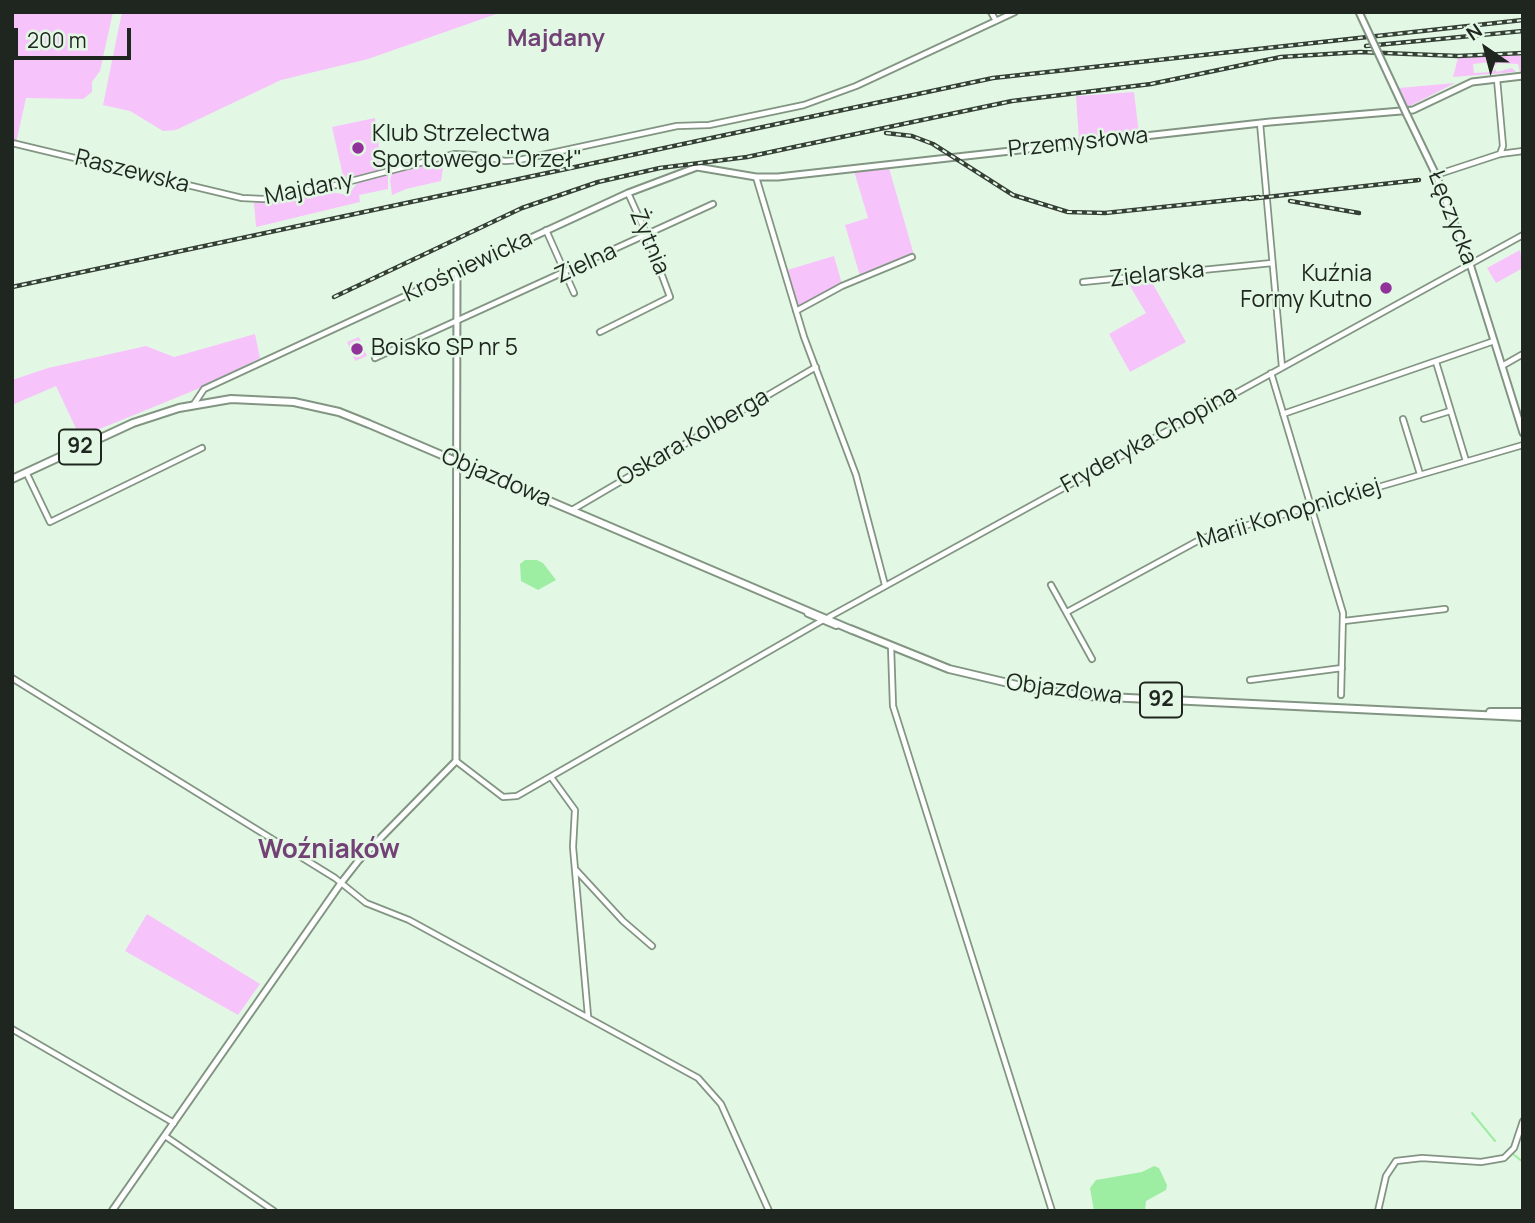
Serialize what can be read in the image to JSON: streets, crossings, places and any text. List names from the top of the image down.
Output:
{
  "streets": {
    "main road": ["92", "Objazdowa"],
    "street": [
      "Przemysłowa",
      "Raszewska",
      "Majdany",
      "Łęczycka",
      "Żytnia",
      "Zielna",
      "Krośniewicka",
      "Zielarska",
      "Oskara Kolberga",
      "Fryderyka Chopina",
      "Marii Konopnickiej"
    ]
  },
  "crossings": [
    ["Przemysłowa", "Krośniewicka"],
    ["Raszewska", "Majdany"],
    ["Łęczycka", "Fryderyka Chopina"],
    ["Żytnia", "Zielna"],
    ["Żytnia", "Krośniewicka"],
    ["Krośniewicka", "92"],
    ["Krośniewicka", "Objazdowa"],
    ["Oskara Kolberga", "Objazdowa"],
    ["Fryderyka Chopina", "Objazdowa"],
    ["92", "Objazdowa"]
  ],
  "districts": ["Majdany", "Woźniaków"],
  "places": ["Klub Strzelectwa Sportowego \"Orzeł\"", "Kuźnia Formy Kutno", "Boisko SP nr 5"],
  "scale_bar": "200 m",
  "north": "top left"
}
